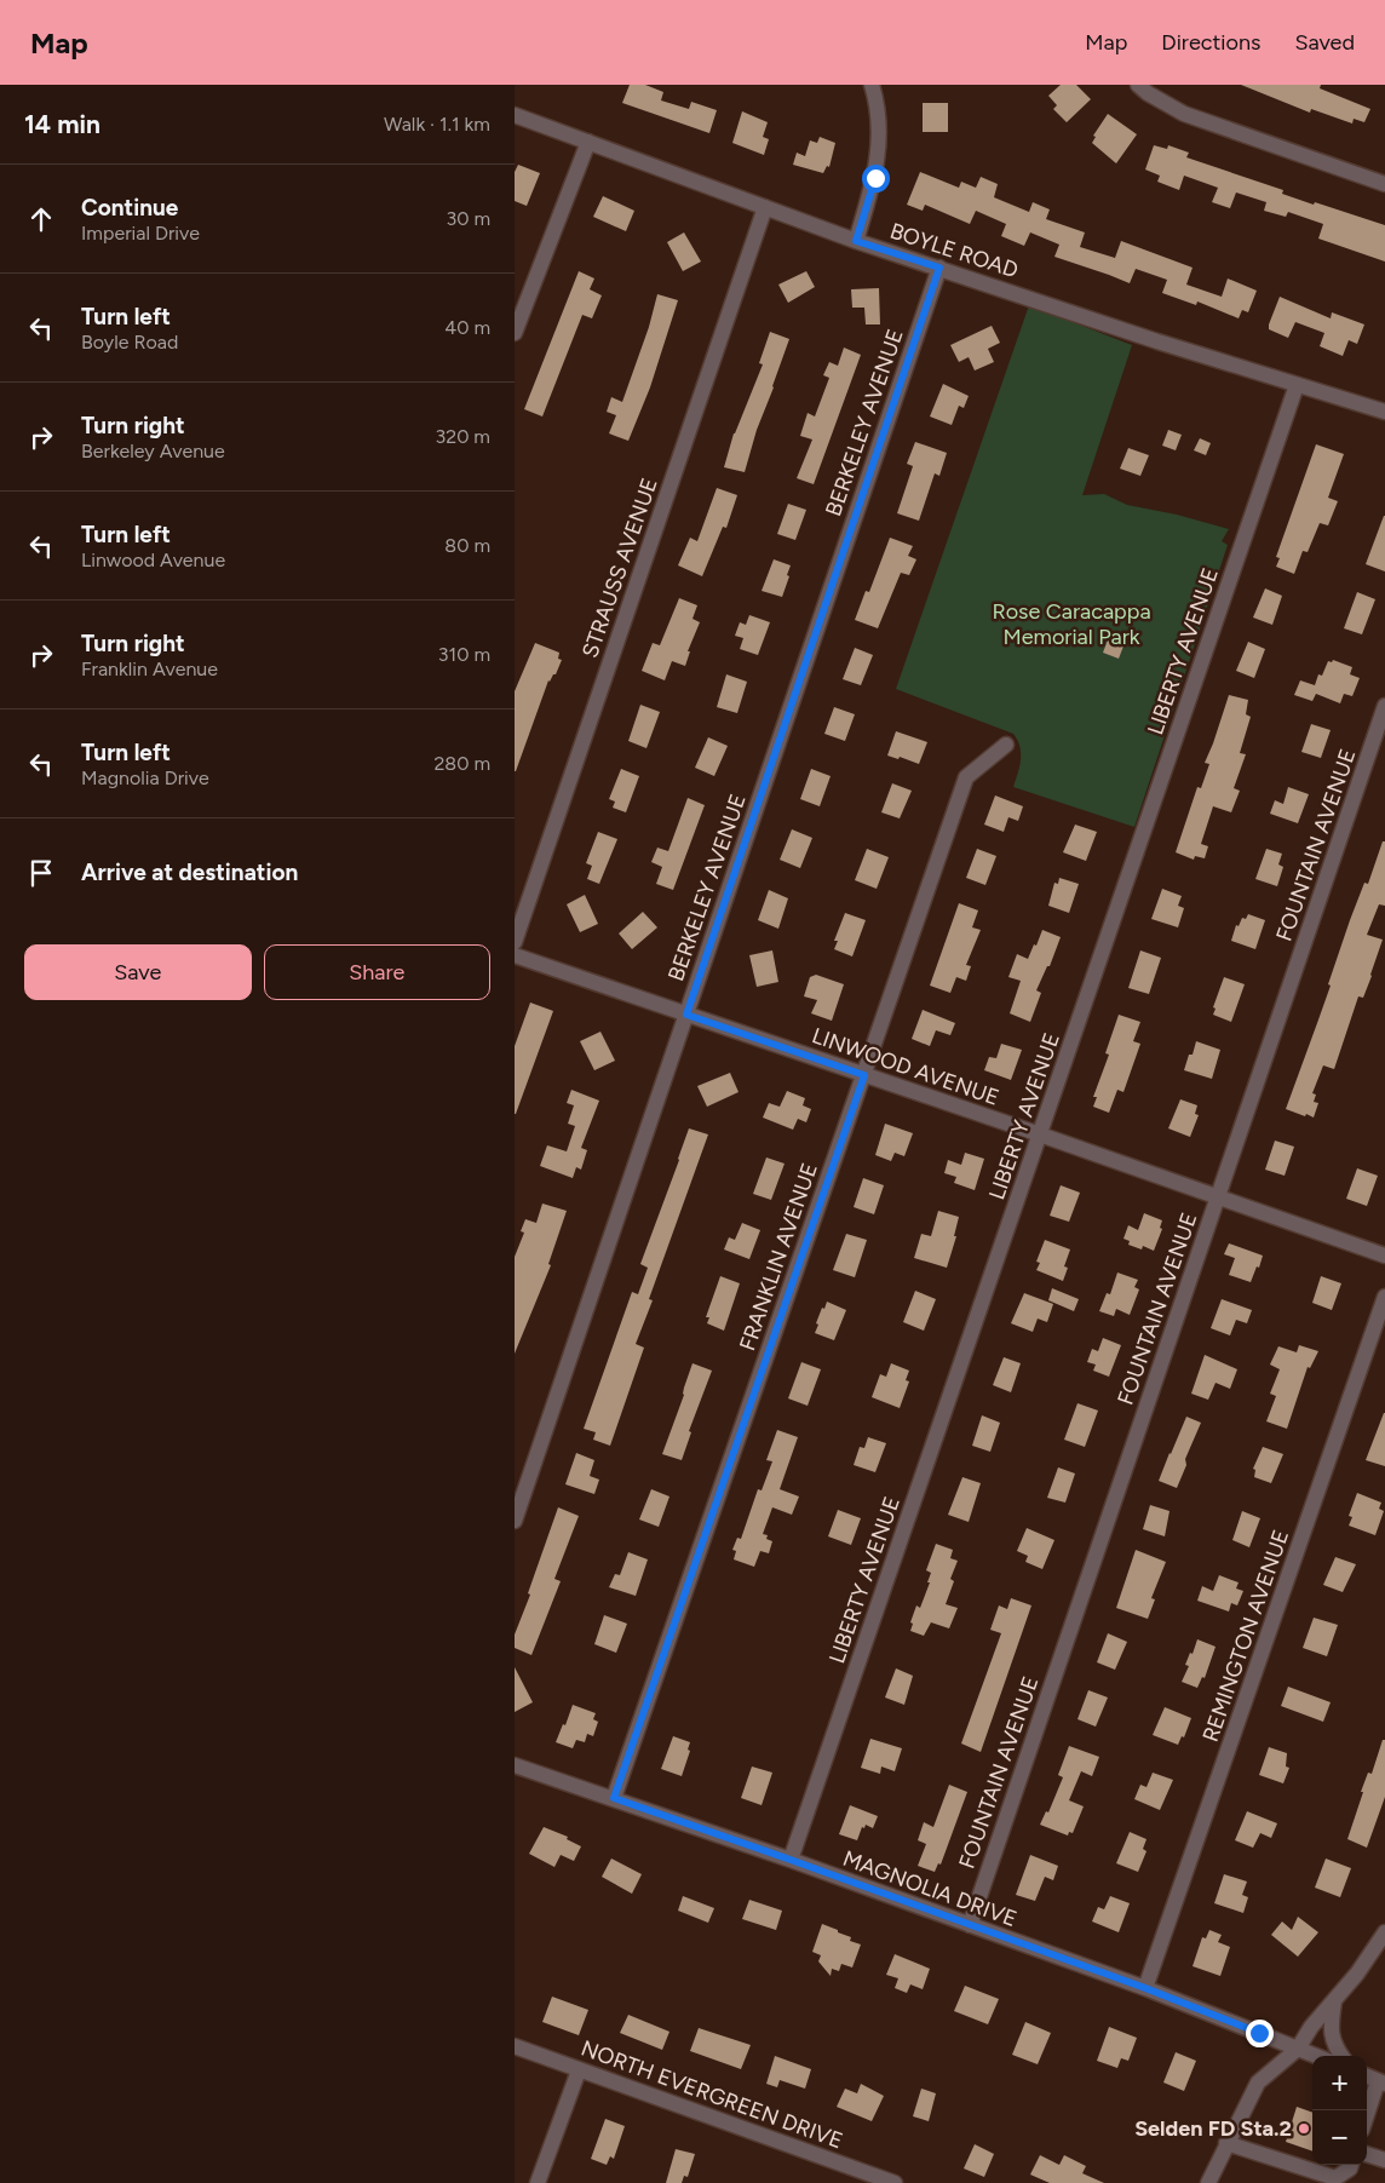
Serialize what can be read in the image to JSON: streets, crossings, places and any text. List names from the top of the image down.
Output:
{
  "streets": {
    "street": [
      "BOYLE ROAD",
      "BERKELEY AVENUE",
      "STRAUSS AVENUE",
      "LIBERTY AVENUE",
      "FOUNTAIN AVENUE",
      "LINWOOD AVENUE",
      "FRANKLIN AVENUE",
      "REMINGTON AVENUE",
      "MAGNOLIA DRIVE",
      "NORTH EVERGREEN DRIVE"
    ]
  },
  "crossings": [
    ["BOYLE ROAD", "BERKELEY AVENUE"],
    ["BOYLE ROAD", "STRAUSS AVENUE"],
    ["BOYLE ROAD", "LIBERTY AVENUE"],
    ["BERKELEY AVENUE", "LINWOOD AVENUE"],
    ["LIBERTY AVENUE", "LINWOOD AVENUE"],
    ["LIBERTY AVENUE", "MAGNOLIA DRIVE"],
    ["FOUNTAIN AVENUE", "LINWOOD AVENUE"],
    ["FOUNTAIN AVENUE", "MAGNOLIA DRIVE"],
    ["LINWOOD AVENUE", "FRANKLIN AVENUE"],
    ["FRANKLIN AVENUE", "MAGNOLIA DRIVE"],
    ["REMINGTON AVENUE", "MAGNOLIA DRIVE"]
  ],
  "parks": ["Rose Caracappa Memorial Park"],
  "places": ["Selden FD Sta.2"],
  "page": {
    "header": "Map",
    "nav": ["Map", "Directions", "Saved"],
    "heading": ["14 min", "Walk · 1.1 km"],
    "list": [
      ["Continue", "Imperial Drive", "30 m"],
      ["Turn left", "Boyle Road", "40 m"],
      ["Turn right", "Berkeley Avenue", "320 m"],
      ["Turn left", "Linwood Avenue", "80 m"],
      ["Turn right", "Franklin Avenue", "310 m"],
      ["Turn left", "Magnolia Drive", "280 m"],
      "Arrive at destination"
    ],
    "buttons": ["Save", "Share"],
    "map_buttons": ["+", "−"]
  }
}
